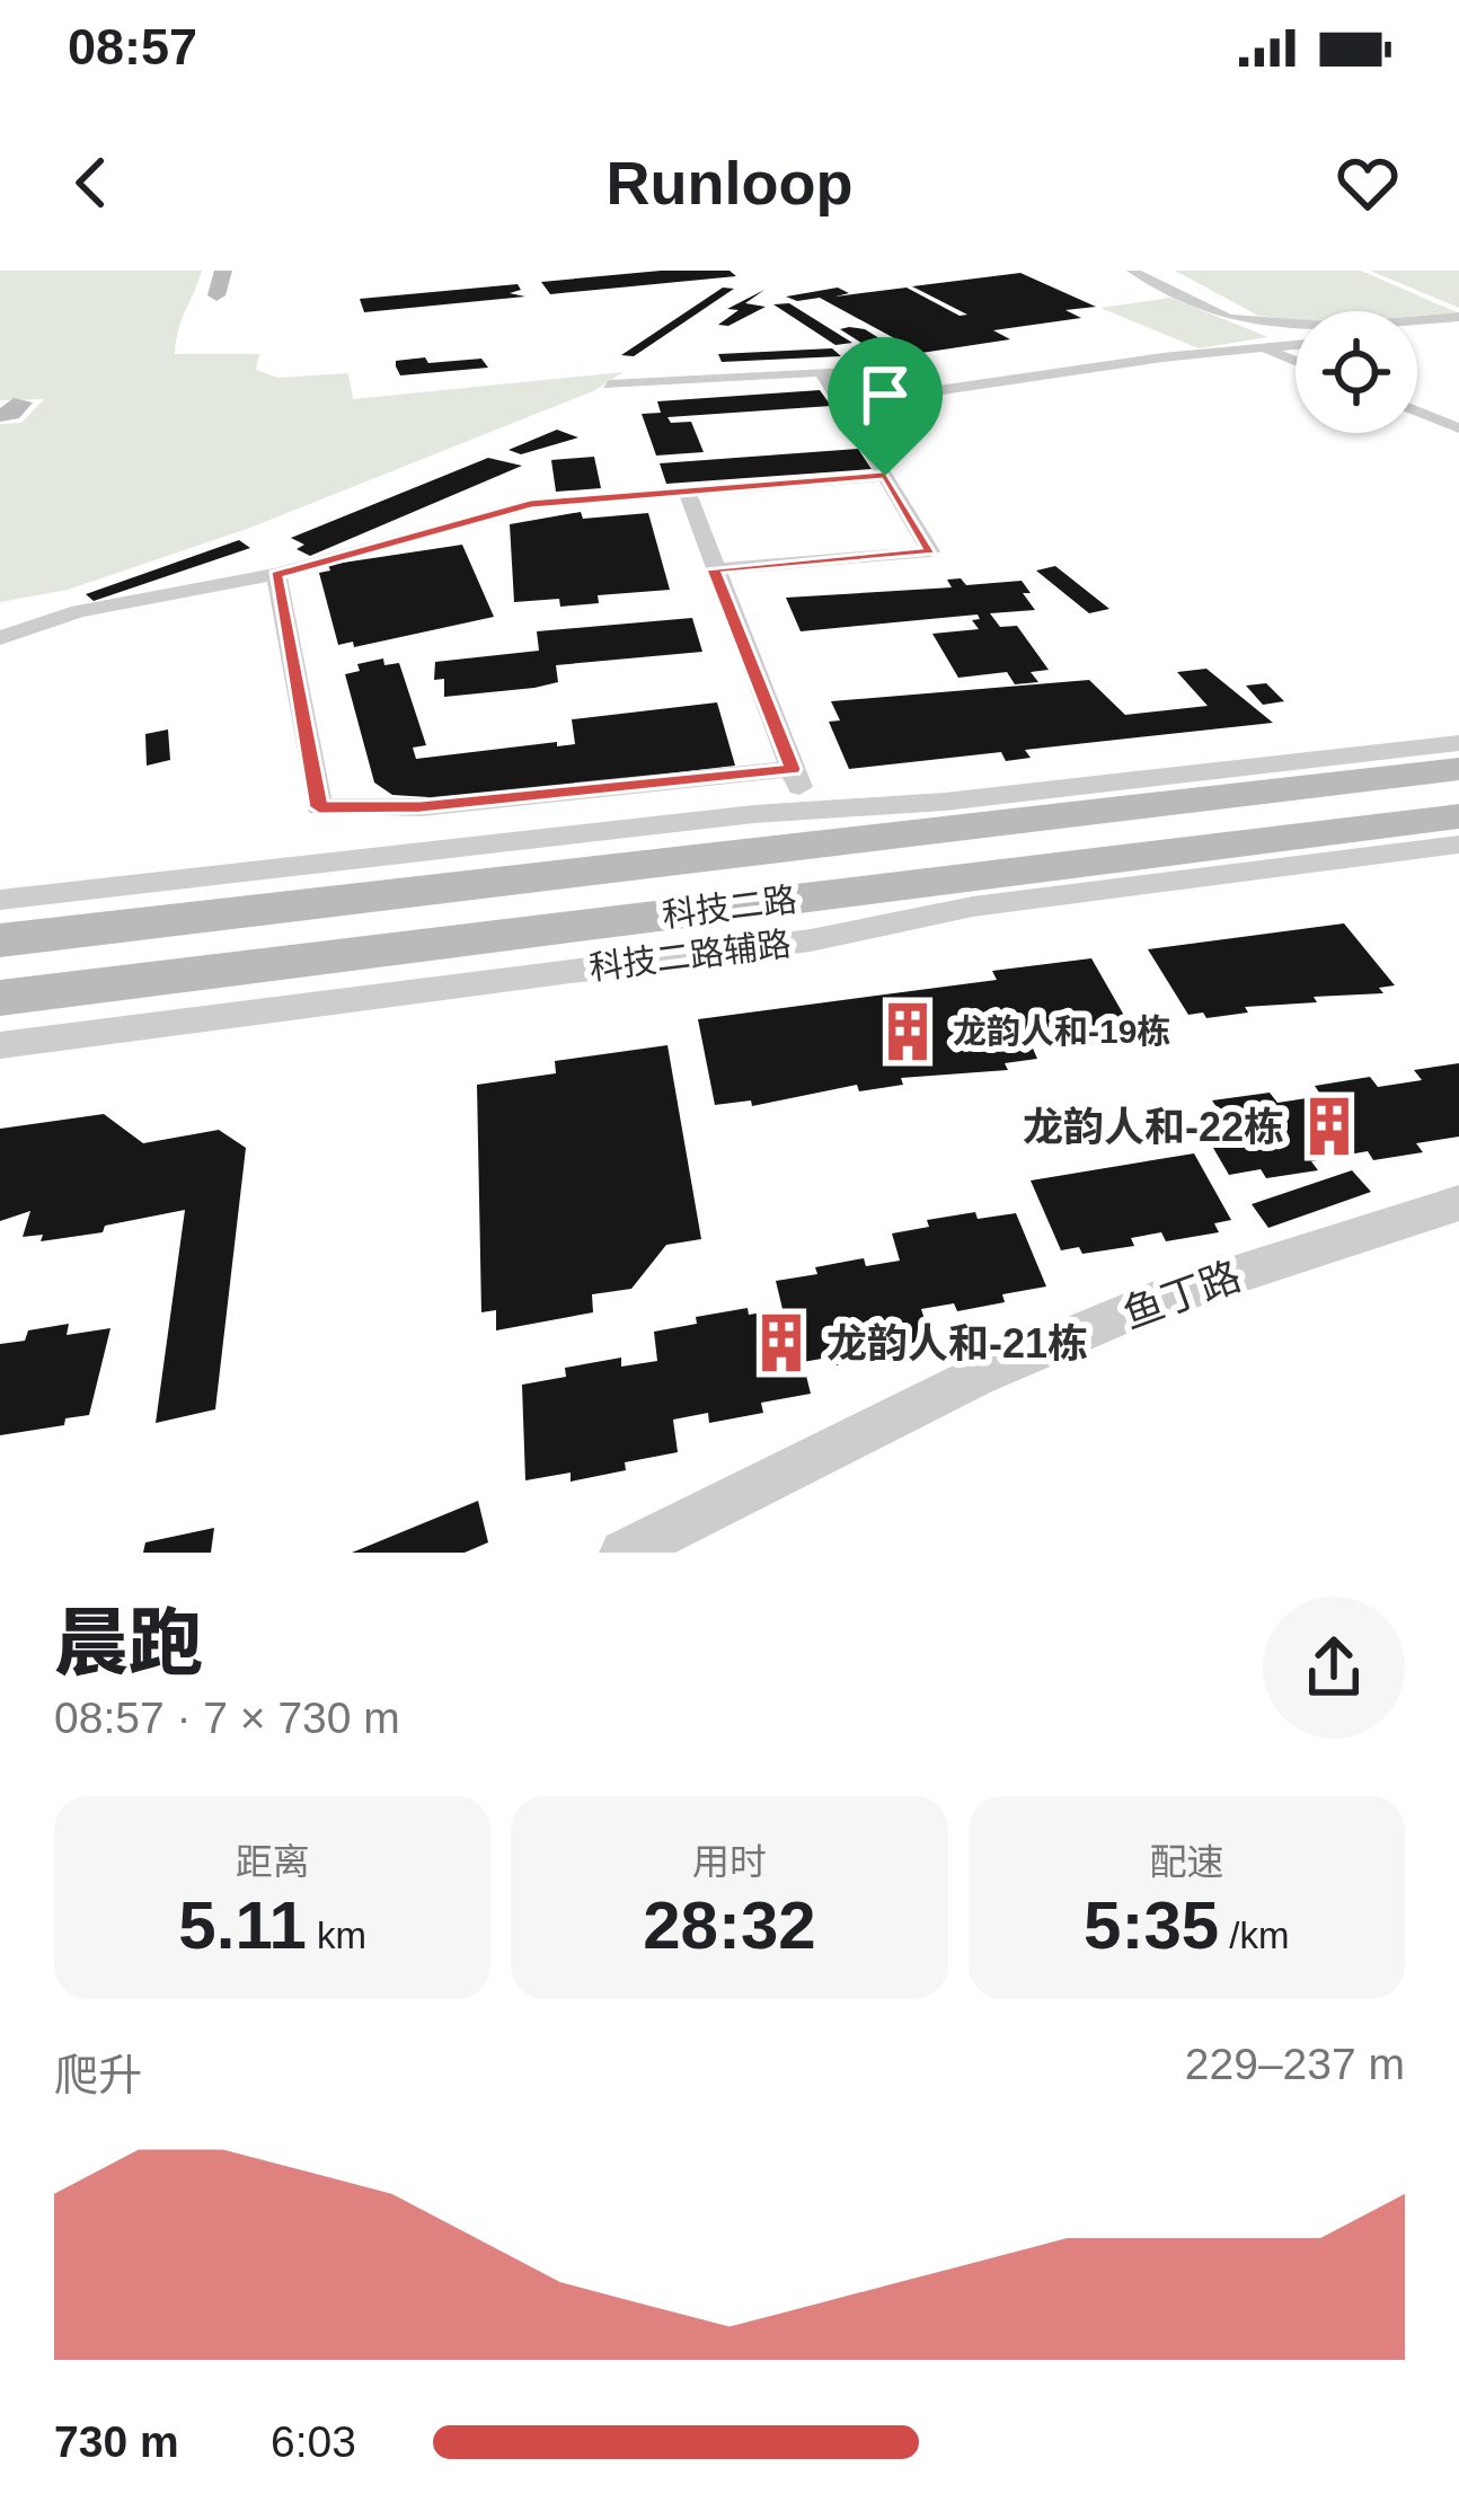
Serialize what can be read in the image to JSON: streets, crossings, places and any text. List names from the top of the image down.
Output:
{
  "streets": {
    "main road": ["科技二路"],
    "street": ["科技二路辅路", "鱼丁路"]
  },
  "places": {
    "building": ["龙韵人和-19栋", "龙韵人和-22栋", "龙韵人和-21栋"]
  },
  "page": {
    "status": "08:57",
    "header": "Runloop",
    "heading": ["晨跑", "08:57 · 7 × 730 m"],
    "stats": [
      ["距离", "5.11 km"],
      ["用时", "28:32"],
      ["配速", "5:35 /km"]
    ],
    "chart": ["爬升", "229–237 m"],
    "list": [
      {
        "name": "730 m",
        "note": "6:03"
      }
    ]
  }
}
